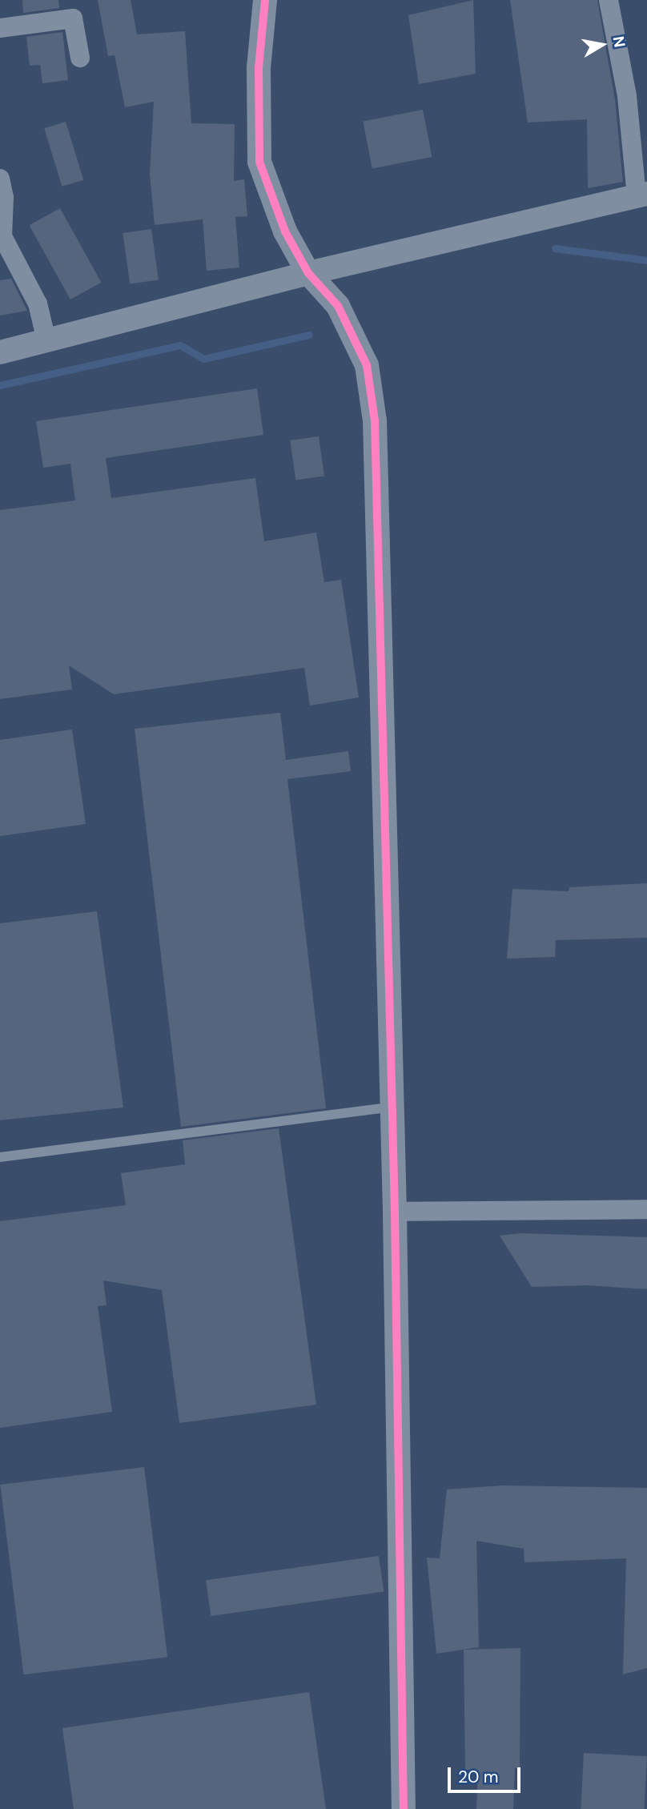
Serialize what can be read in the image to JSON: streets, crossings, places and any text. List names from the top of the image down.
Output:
{
  "scale_bar": "20 m",
  "north": "right"
}
